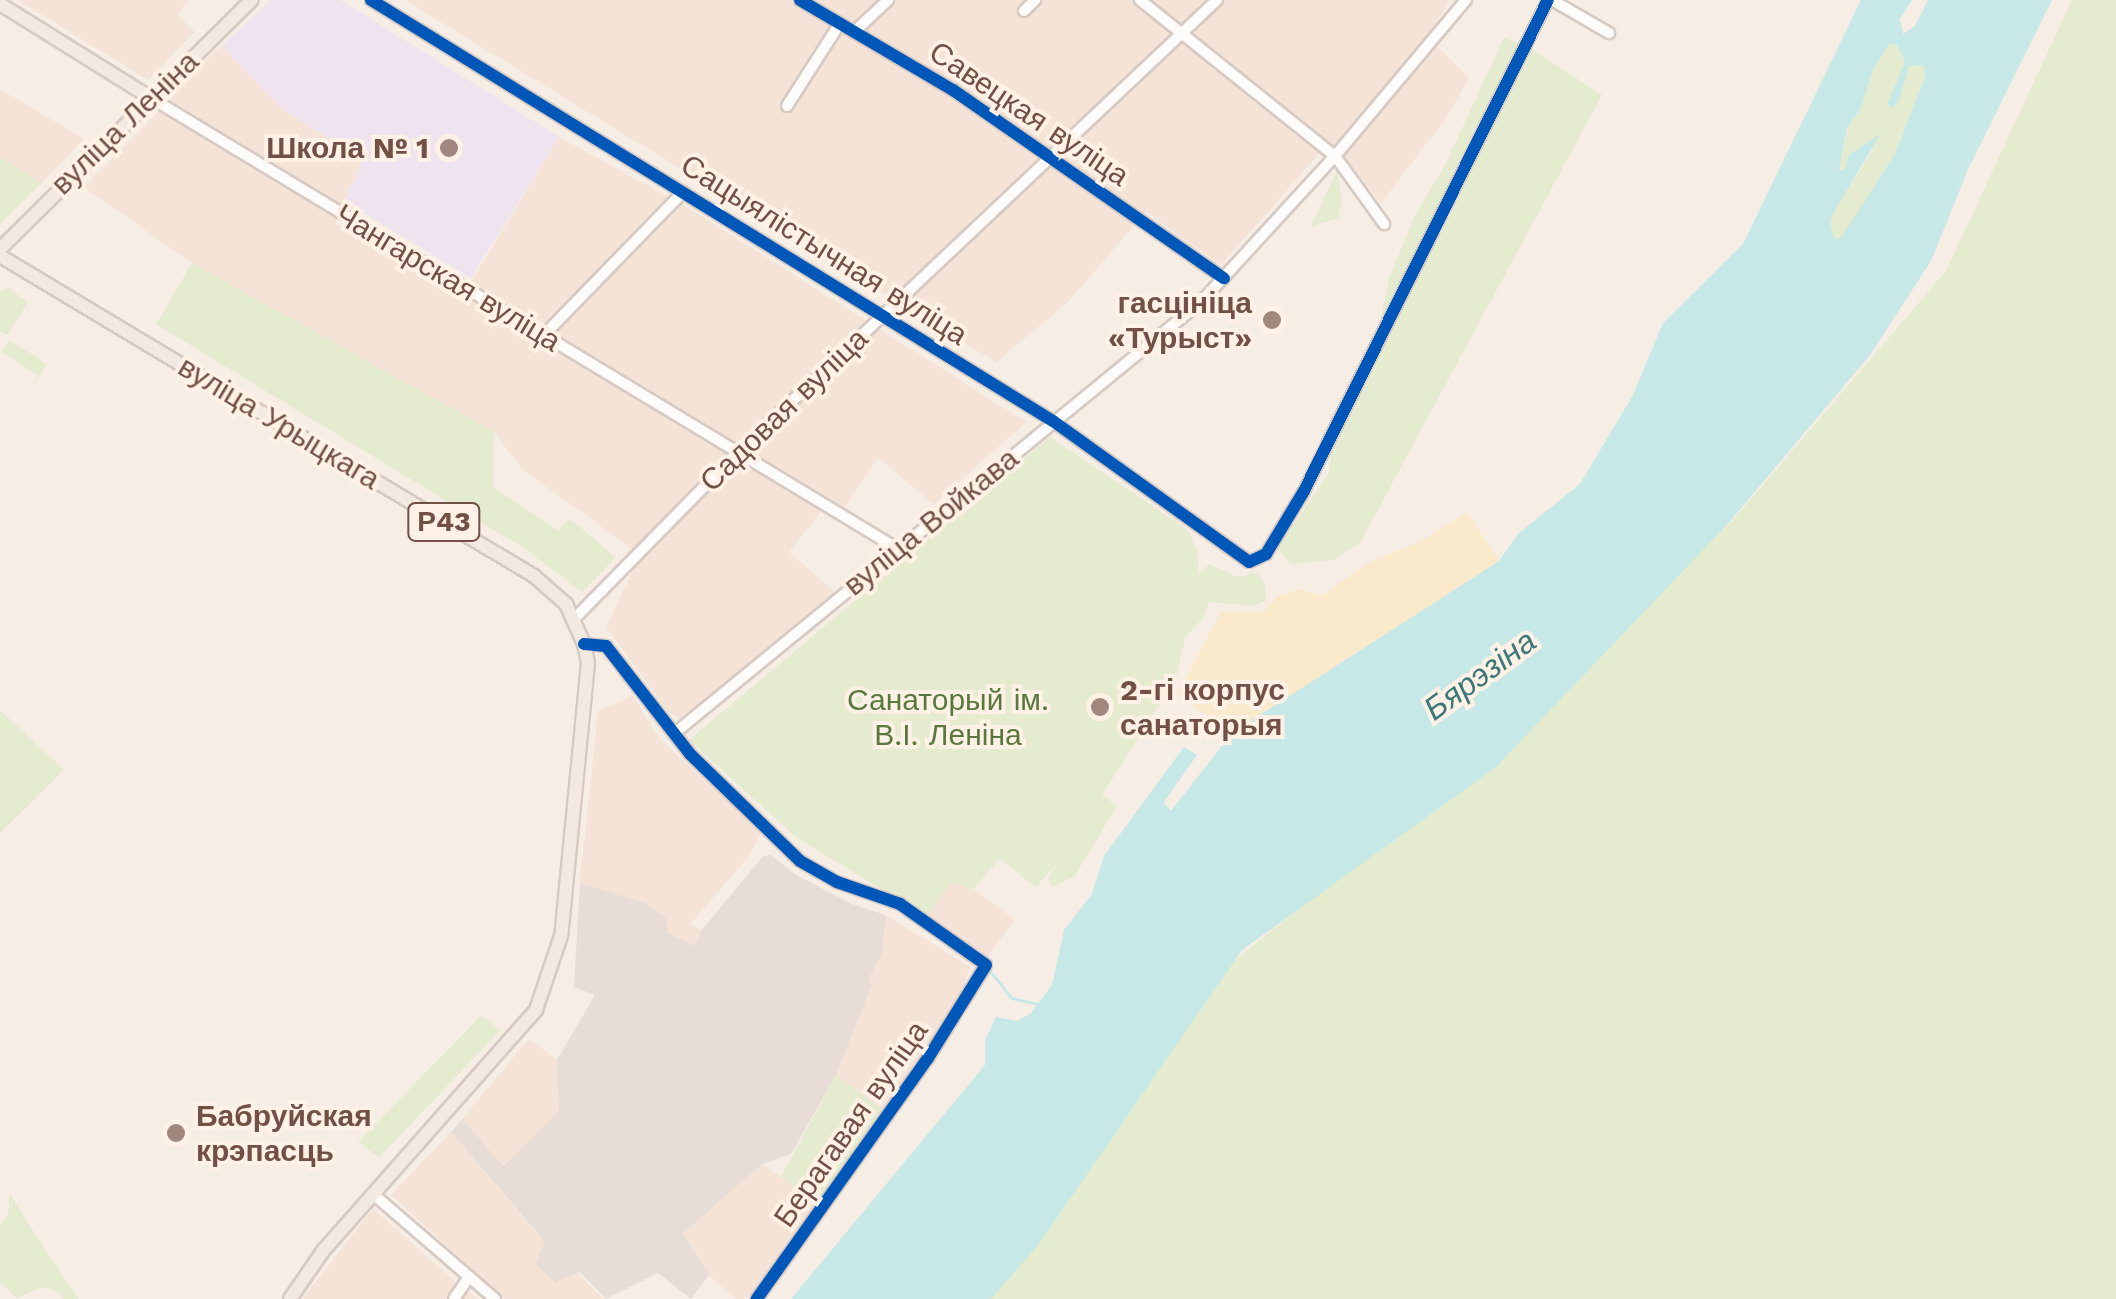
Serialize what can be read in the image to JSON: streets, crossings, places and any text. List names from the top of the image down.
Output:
{
  "streets": {
    "main road": [
      "вуліца Леніна",
      "Чангарская вуліца",
      "вуліца Урыцкага",
      "Р43"
    ],
    "street": [
      "Савецкая вуліца",
      "Сацыялістычная вуліца",
      "Садовая вуліца",
      "вуліца Войкава",
      "Берагавая вуліца"
    ]
  },
  "crossings": [
    ["Савецкая вуліца", "Садовая вуліца"],
    ["Савецкая вуліца", "вуліца Войкава"],
    ["вуліца Леніна", "Чангарская вуліца"],
    ["вуліца Леніна", "вуліца Урыцкага"],
    ["Сацыялістычная вуліца", "Садовая вуліца"],
    ["Сацыялістычная вуліца", "вуліца Войкава"],
    ["Чангарская вуліца", "Садовая вуліца"],
    ["Чангарская вуліца", "вуліца Войкава"],
    ["Садовая вуліца", "вуліца Урыцкага"],
    ["вуліца Урыцкага", "Р43"],
    ["вуліца Войкава", "Берагавая вуліца"]
  ],
  "water": ["Бярэзіна"],
  "parks": ["Санаторый ім. В.І. Леніна"],
  "places": [
    "Школа № 1",
    "гасцініца «Турыст»",
    "2-гі корпус санаторыя",
    "Бабруйская крэпасць"
  ]
}
